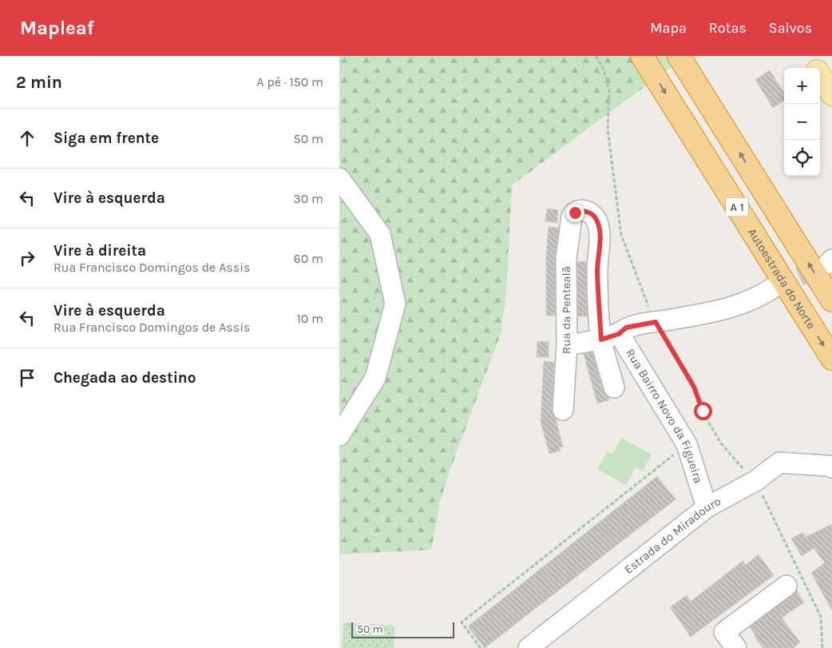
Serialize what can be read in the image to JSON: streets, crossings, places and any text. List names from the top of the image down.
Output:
{
  "streets": {
    "highway": ["A 1", "Autoestrada do Norte"],
    "street": ["Rua da Pentealã", "Rua Bairro Novo da Figueira", "Estrada do Miradouro"]
  },
  "crossings": [
    ["Rua da Pentealã", "Rua Bairro Novo da Figueira"],
    ["Rua Bairro Novo da Figueira", "Estrada do Miradouro"]
  ],
  "scale_bar": "50 m",
  "page": {
    "header": "Mapleaf",
    "nav": ["Mapa", "Rotas", "Salvos"],
    "heading": ["2 min", "A pé · 150 m"],
    "map_buttons": ["+", "−"],
    "list": [
      ["Siga em frente", "50 m"],
      ["Vire à esquerda", "30 m"],
      ["Vire à direita", "Rua Francisco Domingos de Assis", "60 m"],
      ["Vire à esquerda", "Rua Francisco Domingos de Assis", "10 m"],
      "Chegada ao destino"
    ],
    "scale": "50 m"
  }
}
